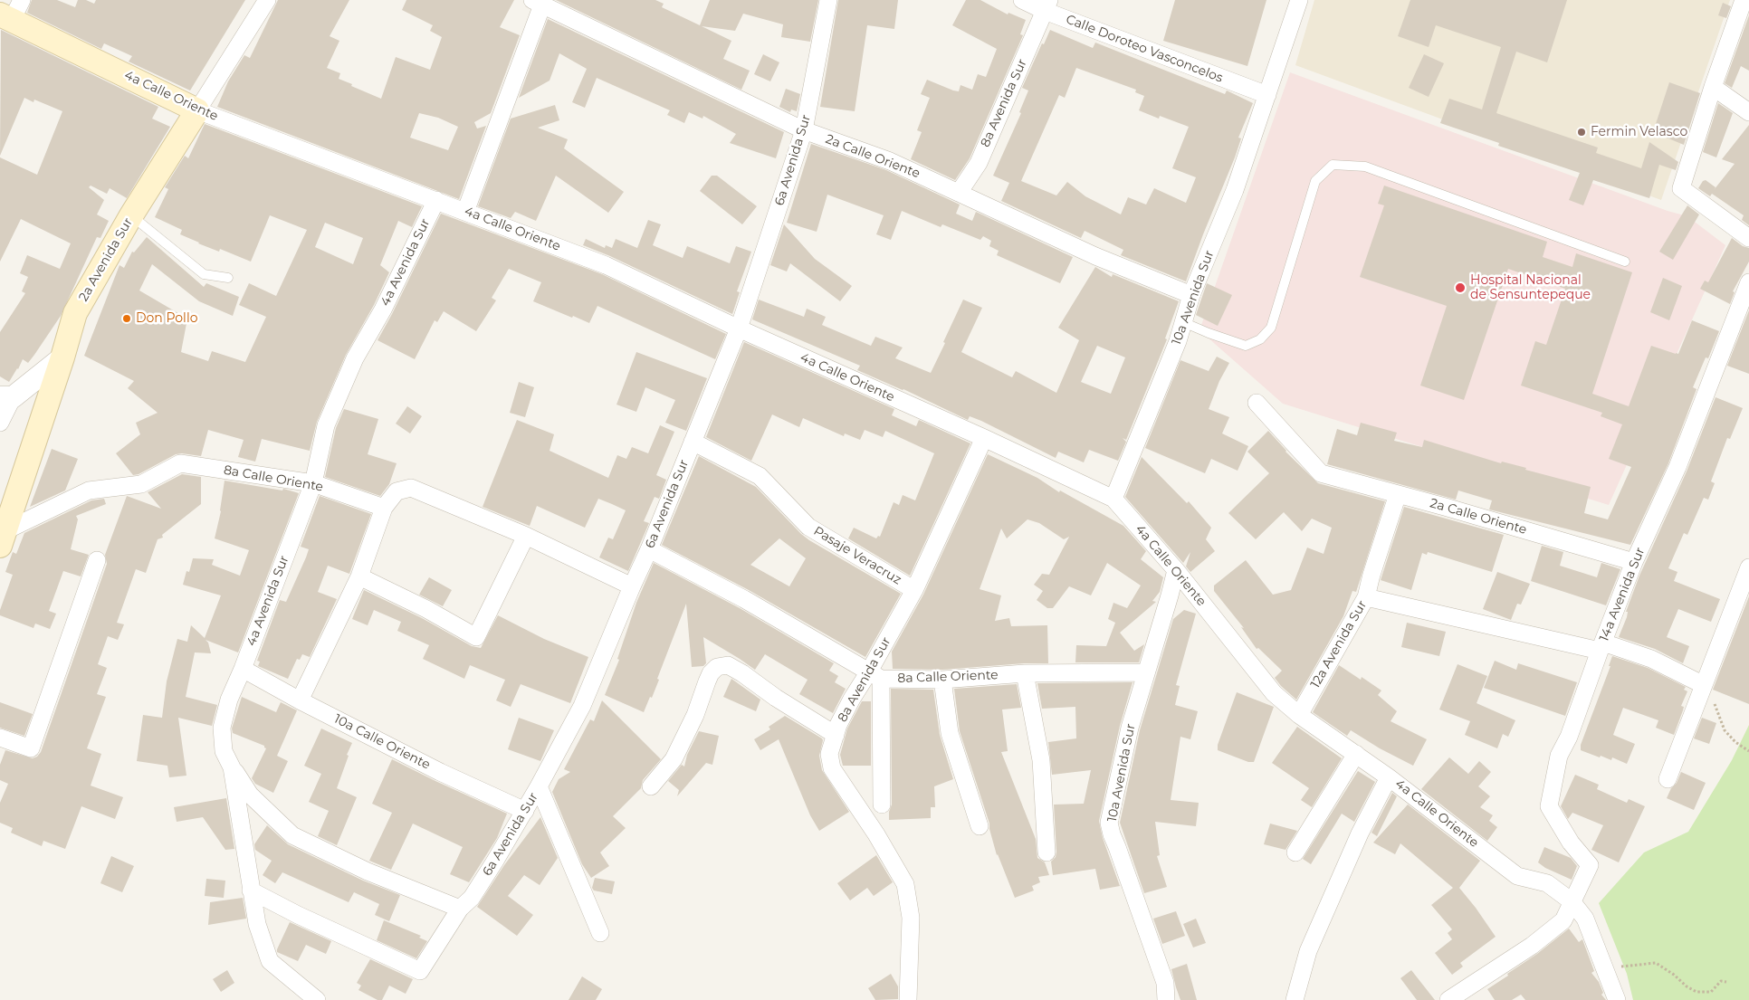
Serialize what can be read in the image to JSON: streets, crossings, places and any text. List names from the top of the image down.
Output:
{
  "streets": {
    "main road": ["4a Calle Oriente", "2a Avenida Sur"],
    "street": [
      "Calle Doroteo Vasconcelos",
      "8a Avenida Sur",
      "2a Calle Oriente",
      "6a Avenida Sur",
      "4a Avenida Sur",
      "10a Avenida Sur",
      "8a Calle Oriente",
      "Pasaje Veracruz",
      "14a Avenida Sur",
      "12a Avenida Sur",
      "10a Calle Oriente"
    ]
  },
  "crossings": [
    ["Calle Doroteo Vasconcelos", "8a Avenida Sur"],
    ["Calle Doroteo Vasconcelos", "10a Avenida Sur"],
    ["4a Calle Oriente", "8a Avenida Sur"],
    ["4a Calle Oriente", "6a Avenida Sur"],
    ["4a Calle Oriente", "2a Avenida Sur"],
    ["4a Calle Oriente", "4a Avenida Sur"],
    ["4a Calle Oriente", "10a Avenida Sur"],
    ["4a Calle Oriente", "14a Avenida Sur"],
    ["4a Calle Oriente", "12a Avenida Sur"],
    ["8a Avenida Sur", "2a Calle Oriente"],
    ["8a Avenida Sur", "8a Calle Oriente"],
    ["8a Avenida Sur", "Pasaje Veracruz"],
    ["2a Calle Oriente", "6a Avenida Sur"],
    ["2a Calle Oriente", "10a Avenida Sur"],
    ["2a Calle Oriente", "14a Avenida Sur"],
    ["2a Calle Oriente", "12a Avenida Sur"],
    ["6a Avenida Sur", "4a Avenida Sur"],
    ["6a Avenida Sur", "8a Calle Oriente"],
    ["6a Avenida Sur", "Pasaje Veracruz"],
    ["6a Avenida Sur", "10a Calle Oriente"],
    ["2a Avenida Sur", "8a Calle Oriente"],
    ["4a Avenida Sur", "8a Calle Oriente"],
    ["4a Avenida Sur", "10a Calle Oriente"],
    ["10a Avenida Sur", "8a Calle Oriente"]
  ],
  "places": ["Fermin Velasco", "Hospital Nacional de Sensuntepeque", "Don Pollo"]
}
